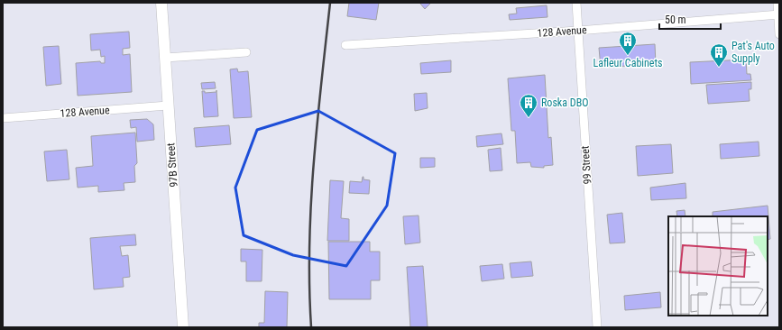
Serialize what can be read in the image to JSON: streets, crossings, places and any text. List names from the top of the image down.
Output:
{
  "streets": {
    "street": ["128 Avenue", "97B Street", "99 Street"]
  },
  "crossings": [
    ["128 Avenue", "97B Street"],
    ["128 Avenue", "99 Street"]
  ],
  "places": {
    "building": ["Lafleur Cabinets", "Pat's Auto Supply", "Roska DBO"]
  },
  "scale_bar": "50 m"
}
